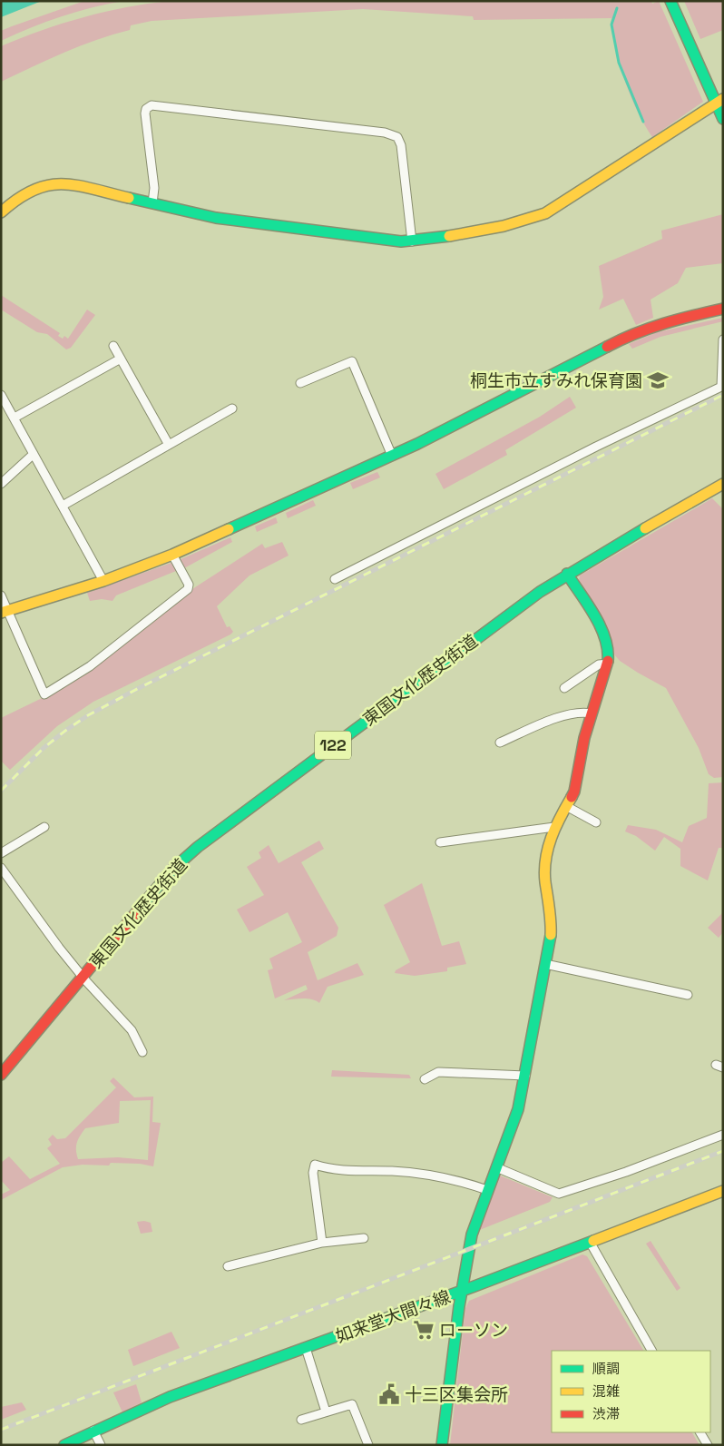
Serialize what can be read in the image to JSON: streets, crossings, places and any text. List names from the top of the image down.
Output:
{
  "streets": {
    "main road": ["東国文化歴史街道", "122", "如来堂大間々線"]
  },
  "places": {
    "school or university": ["桐生市立すみれ保育園"],
    "supermarket": ["ローソン"],
    "public building": ["十三区集会所"]
  },
  "legend": ["順調", "混雑", "渋滞"]
}
